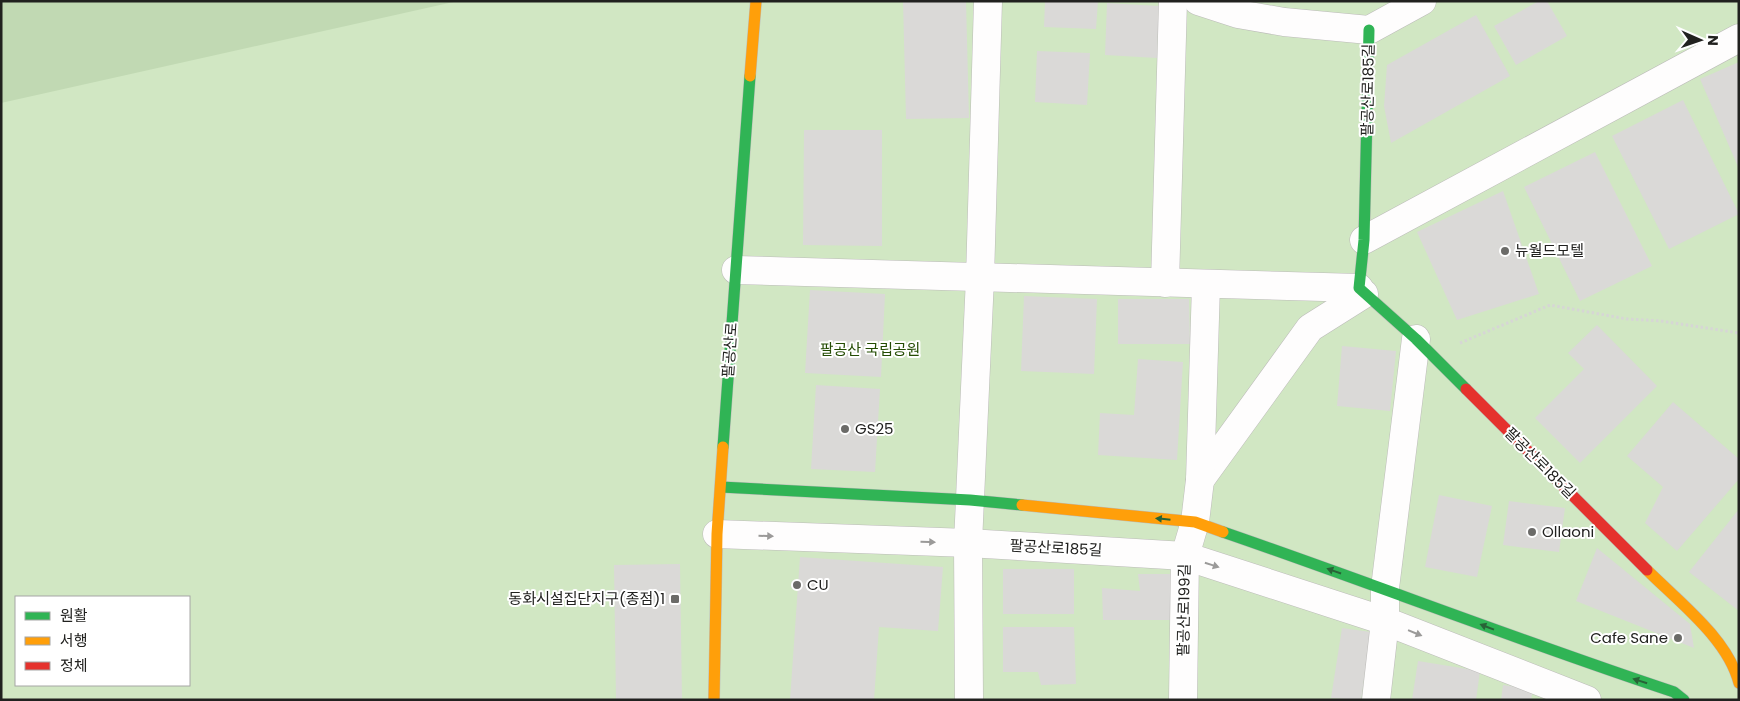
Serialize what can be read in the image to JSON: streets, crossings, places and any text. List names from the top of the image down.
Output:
{
  "streets": {
    "street": ["팔공산로185길", "팔공산로", "팔공산로199길"]
  },
  "crossings": [
    ["팔공산로185길", "팔공산로"],
    ["팔공산로185길", "팔공산로199길"]
  ],
  "parks": ["팔공산 국립공원"],
  "places": {
    "other": [
      "뉴월드모텔",
      "GS25",
      "Ollaoni",
      "CU",
      "Cafe Sane"
    ],
    "transit": ["동화시설집단지구(종점)1"]
  },
  "legend": ["원활", "서행", "정체"],
  "north": "right"
}
